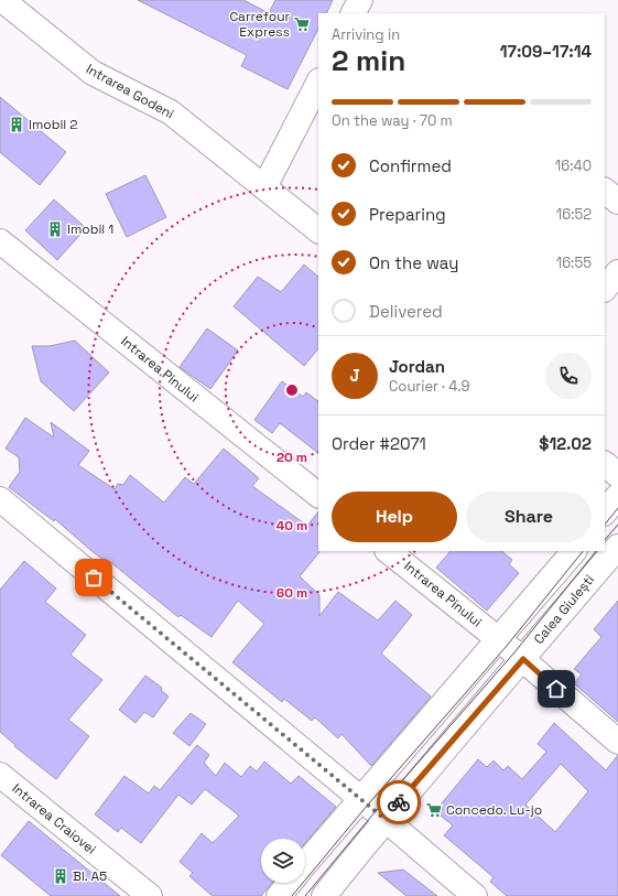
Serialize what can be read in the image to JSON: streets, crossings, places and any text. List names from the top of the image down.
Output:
{
  "streets": {
    "street": [
      "Intrarea Godeni",
      "Intrarea Pinului",
      "Calea Giulești",
      "Intrarea Craiovei"
    ]
  },
  "crossings": [
    ["Intrarea Pinului", "Calea Giulești"]
  ],
  "places": {
    "supermarket": ["Carrefour Express", "Concedo. Lu-jo"],
    "building": ["Imobil 2", "Imobil 1", "Bl. A5"]
  },
  "page": {
    "heading": ["2 min", "Arriving in", "17:09–17:14"],
    "panel": [
      "Jordan",
      "Courier · 4.9",
      "Order #2071",
      "$12.02"
    ],
    "bar": "On the way · 70 m",
    "list": [
      ["Confirmed", "16:40"],
      ["Preparing", "16:52"],
      ["On the way", "16:55"],
      "Delivered"
    ],
    "round": "J",
    "buttons": ["Help", "Share"]
  },
  "rings": ["20 m", "40 m", "60 m"]
}
